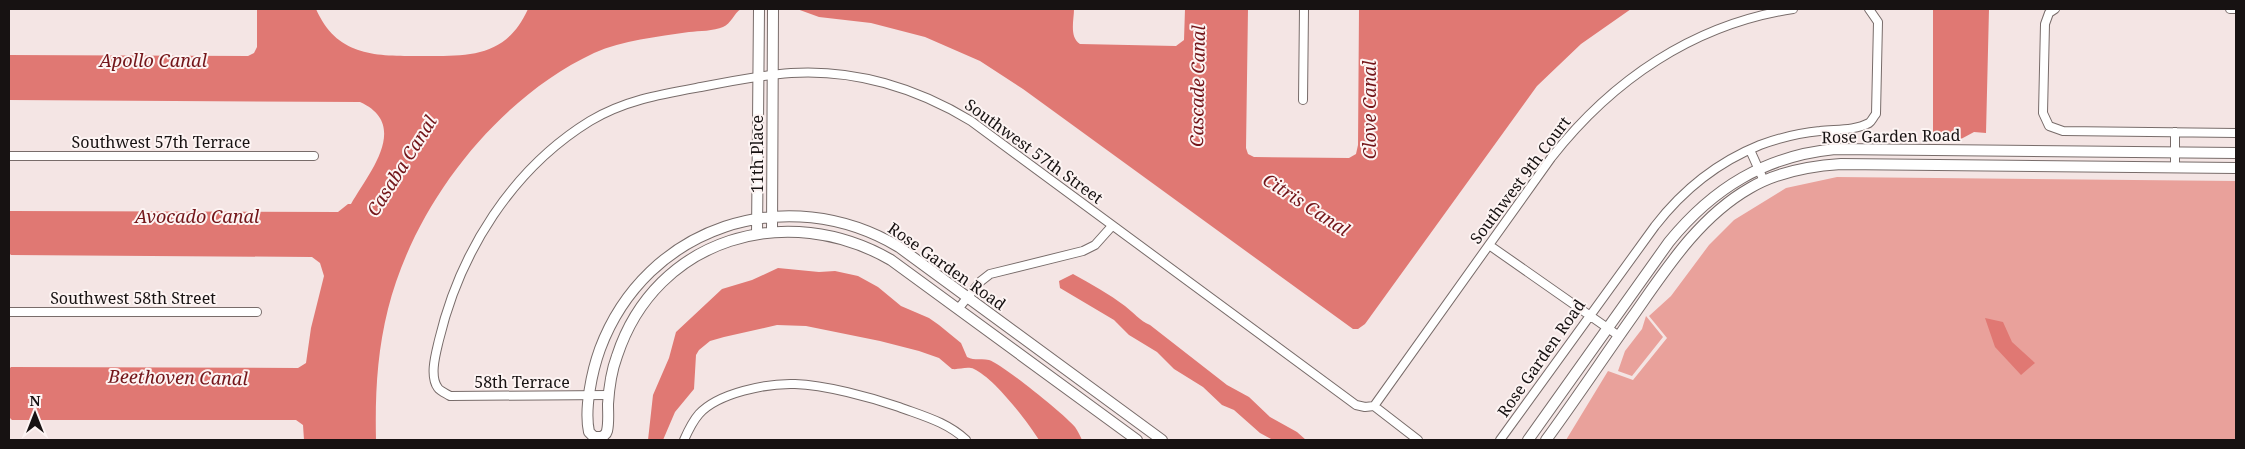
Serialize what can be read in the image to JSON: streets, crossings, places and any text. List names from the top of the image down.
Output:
{
  "streets": {
    "street": [
      "Rose Garden Road",
      "Southwest 57th Terrace",
      "Southwest 57th Street",
      "11th Place",
      "Southwest 9th Court",
      "Southwest 58th Street",
      "58th Terrace"
    ]
  },
  "crossings": [
    ["Rose Garden Road", "11th Place"],
    ["Rose Garden Road", "58th Terrace"],
    ["Southwest 57th Street", "11th Place"],
    ["Southwest 57th Street", "Southwest 9th Court"],
    ["Southwest 57th Street", "58th Terrace"]
  ],
  "water": [
    "Apollo Canal",
    "Cascade Canal",
    "Clove Canal",
    "Casaba Canal",
    "Citris Canal",
    "Avocado Canal",
    "Beethoven Canal"
  ],
  "north": "top"
}
